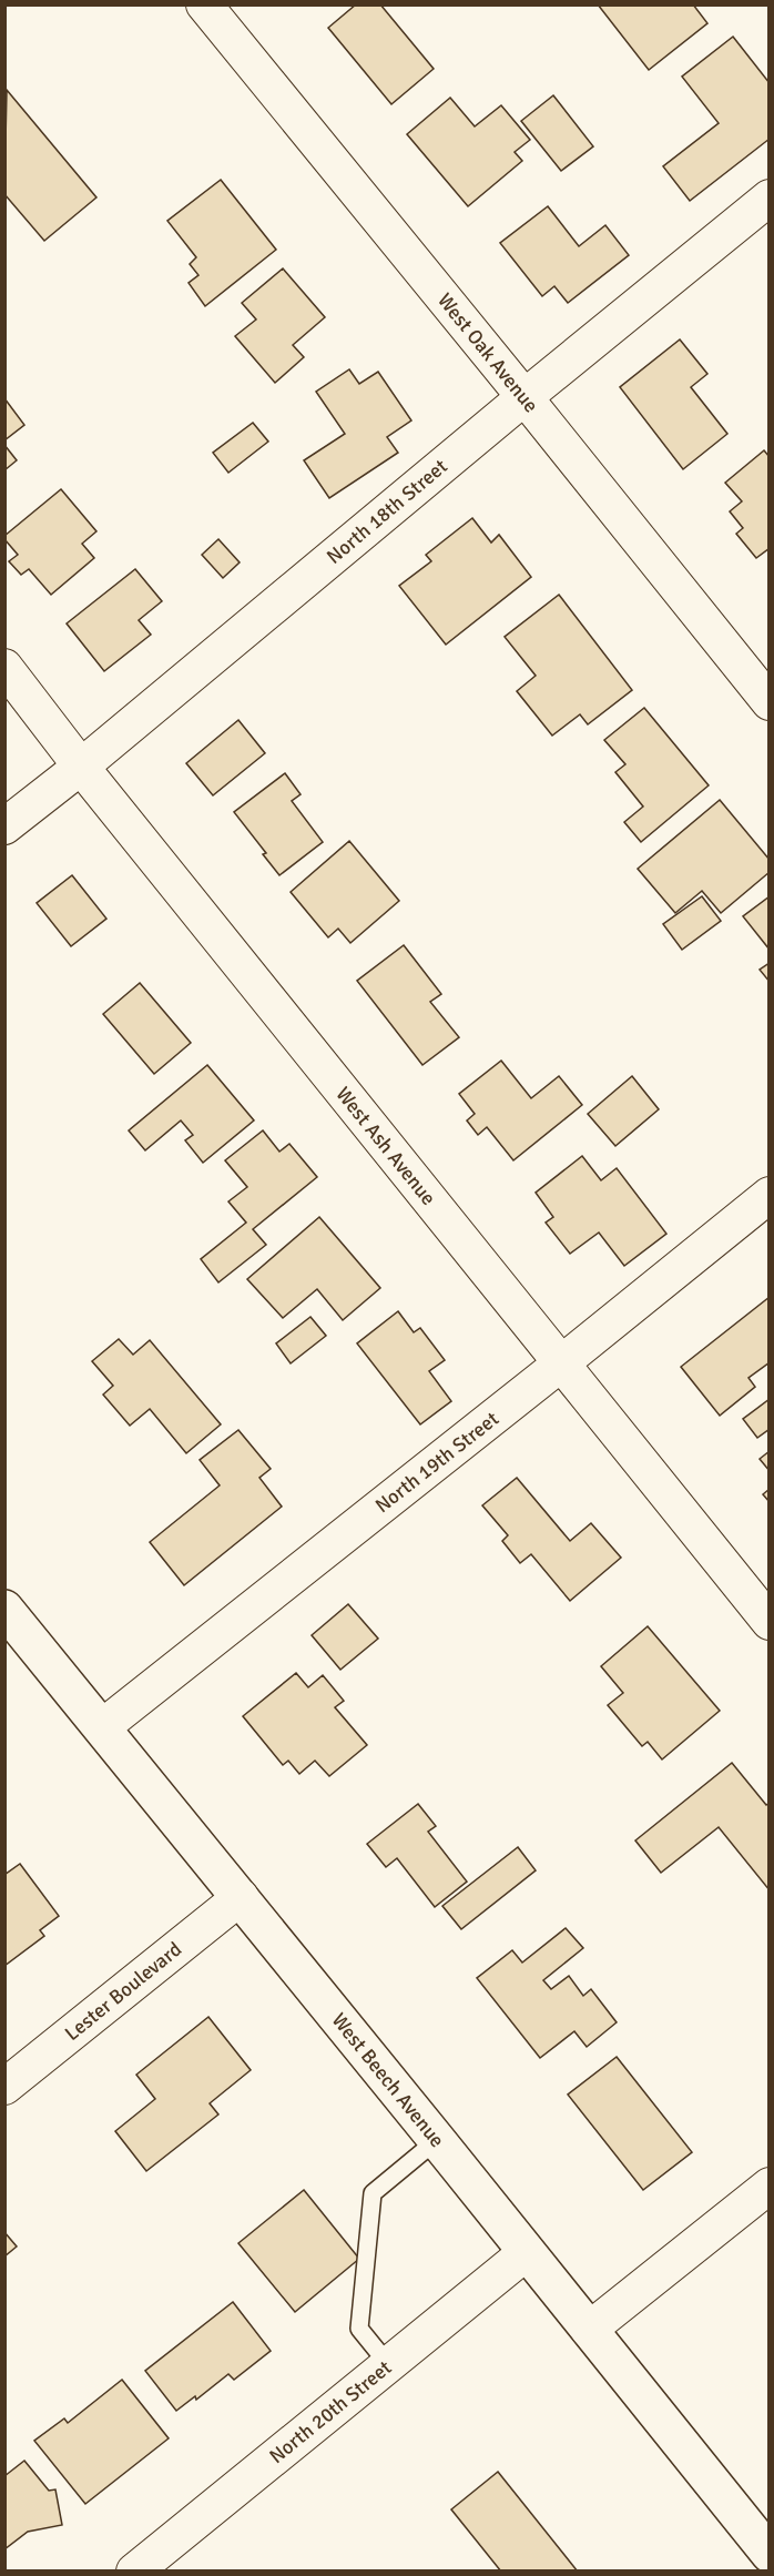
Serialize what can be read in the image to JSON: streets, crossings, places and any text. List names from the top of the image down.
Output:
{
  "streets": {
    "main road": ["West Beech Avenue"],
    "street": [
      "West Oak Avenue",
      "North 18th Street",
      "West Ash Avenue",
      "North 19th Street",
      "Lester Boulevard",
      "North 20th Street"
    ]
  },
  "crossings": [
    ["West Oak Avenue", "North 18th Street"],
    ["North 18th Street", "West Ash Avenue"],
    ["West Ash Avenue", "North 19th Street"],
    ["North 19th Street", "West Beech Avenue"],
    ["Lester Boulevard", "West Beech Avenue"],
    ["West Beech Avenue", "North 20th Street"]
  ]
}
